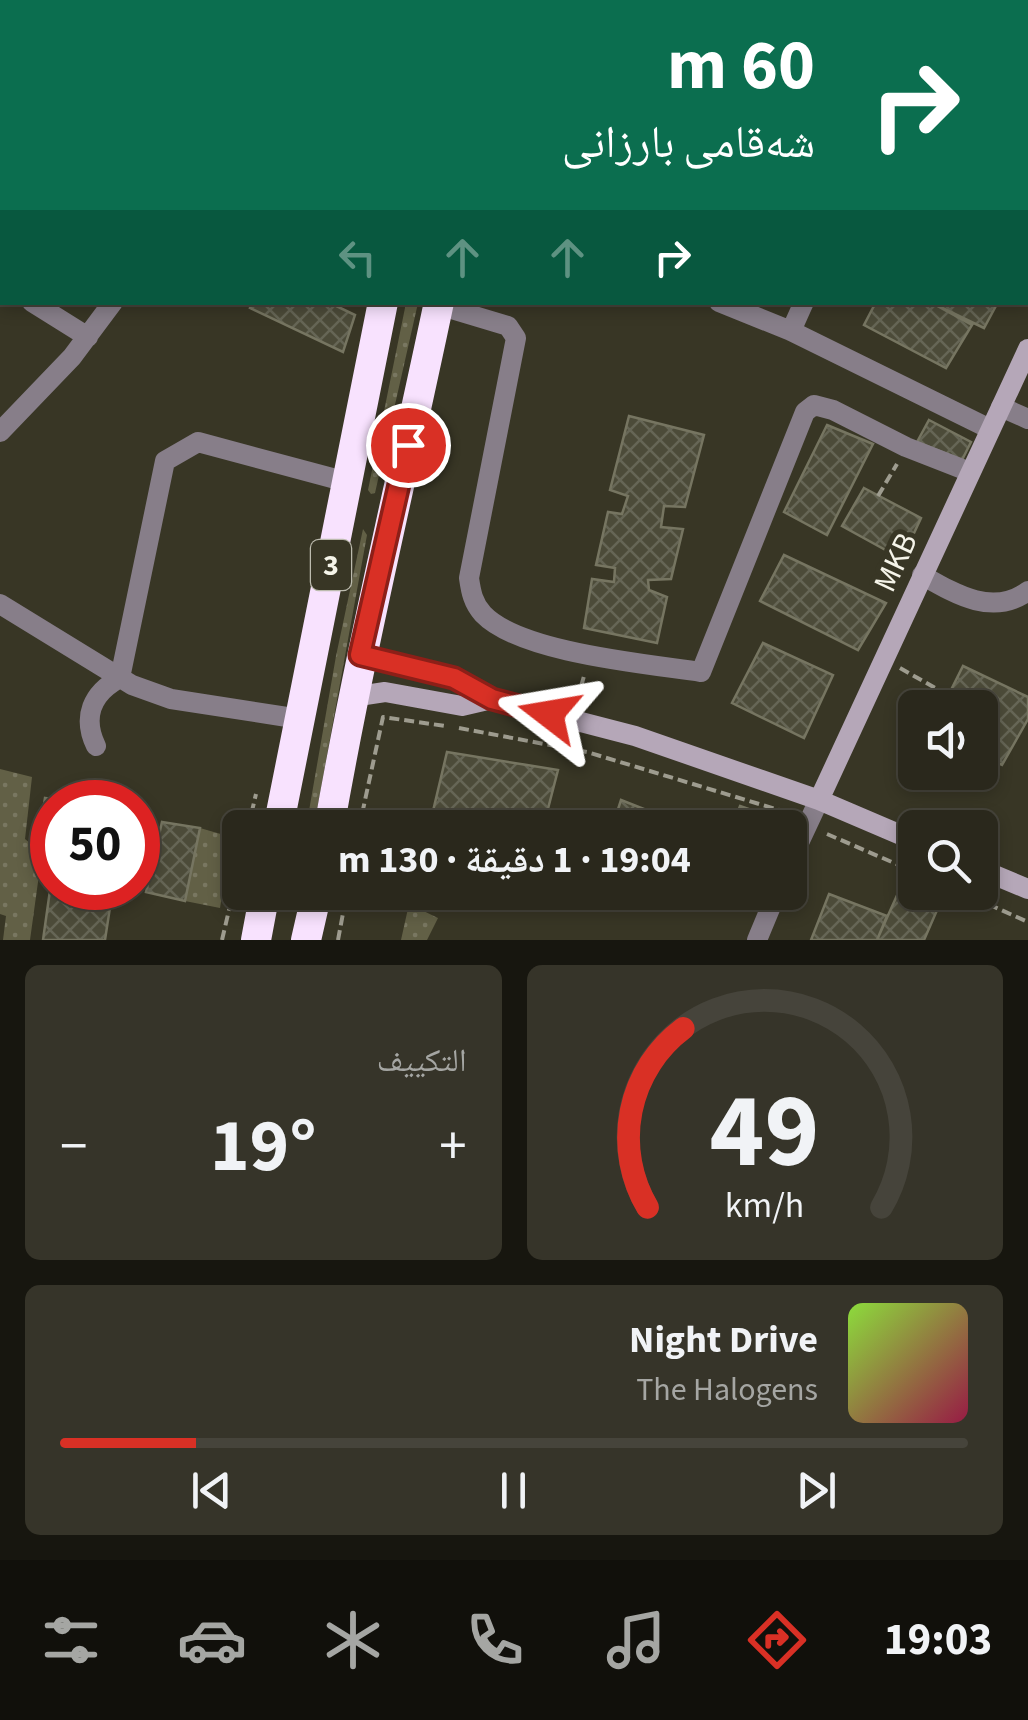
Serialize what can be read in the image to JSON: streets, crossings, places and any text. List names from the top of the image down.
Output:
{
  "streets": {
    "highway": ["3"],
    "main road": ["MKB"]
  },
  "page": {
    "turn": ["60 m", "شەقامی بارزانی"],
    "limit": "50",
    "trip": "19:04 · 1 دقيقة · 130 m",
    "tile": "التكييف",
    "heat": ["−", "19°", "+"],
    "song": ["Night Drive", "The Halogens"],
    "tabs": "19:03",
    "gauge": ["49", "km/h"]
  }
}
